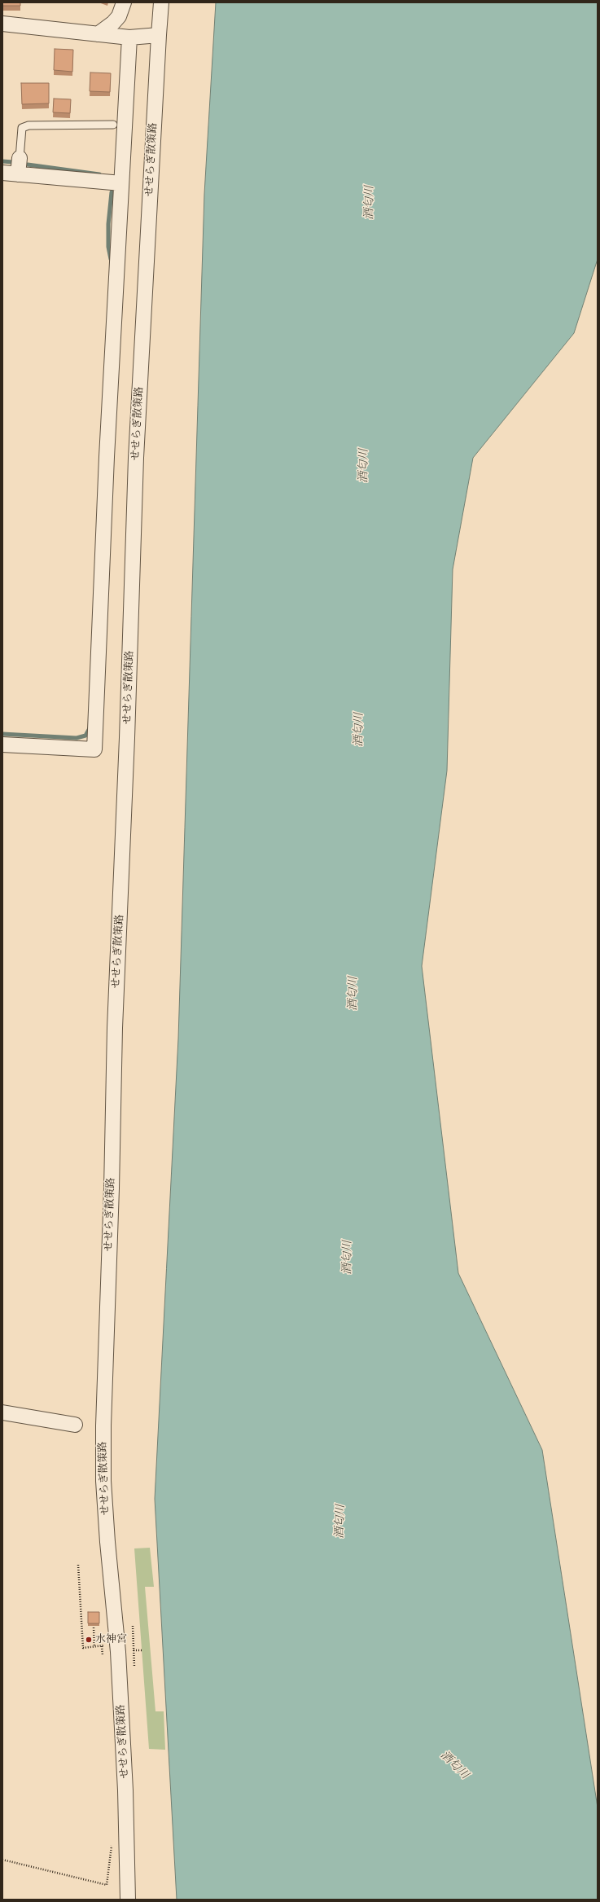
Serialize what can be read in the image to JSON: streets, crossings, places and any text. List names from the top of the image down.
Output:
{
  "streets": {
    "street": ["せせらぎ散策路"]
  },
  "water": ["酒匂川"],
  "places": ["水神宮"]
}
